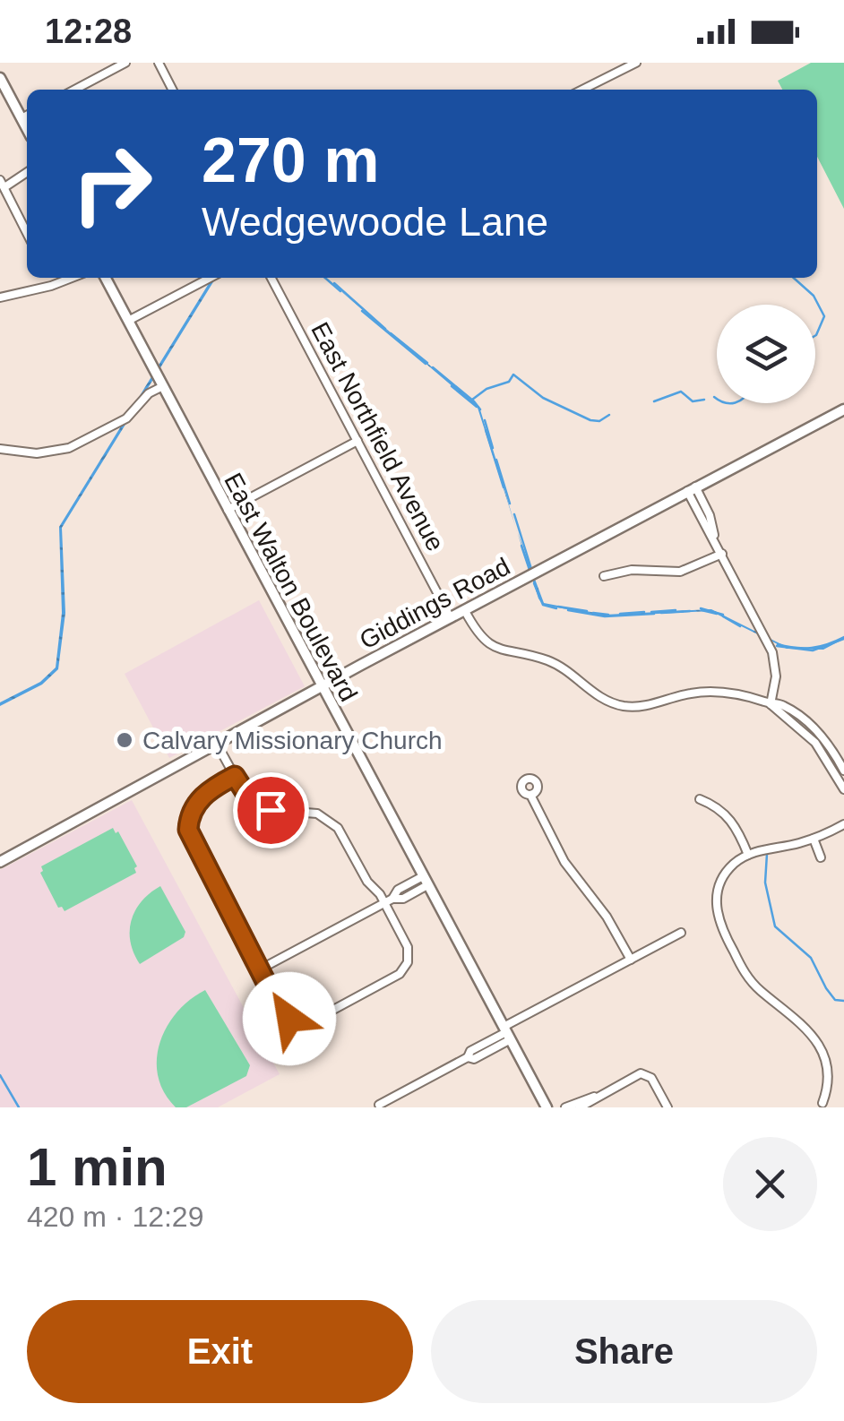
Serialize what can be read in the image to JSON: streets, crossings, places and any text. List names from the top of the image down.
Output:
{
  "streets": {
    "main road": ["East Walton Boulevard", "Giddings Road"],
    "street": ["East Northfield Avenue"]
  },
  "crossings": [
    ["East Northfield Avenue", "Giddings Road"],
    ["East Walton Boulevard", "Giddings Road"]
  ],
  "places": ["Calvary Missionary Church"],
  "page": {
    "status": "12:28",
    "turn": ["270 m", "Wedgewoode Lane"],
    "heading": ["1 min", "420 m · 12:29"],
    "buttons": ["Exit", "Share"]
  }
}
